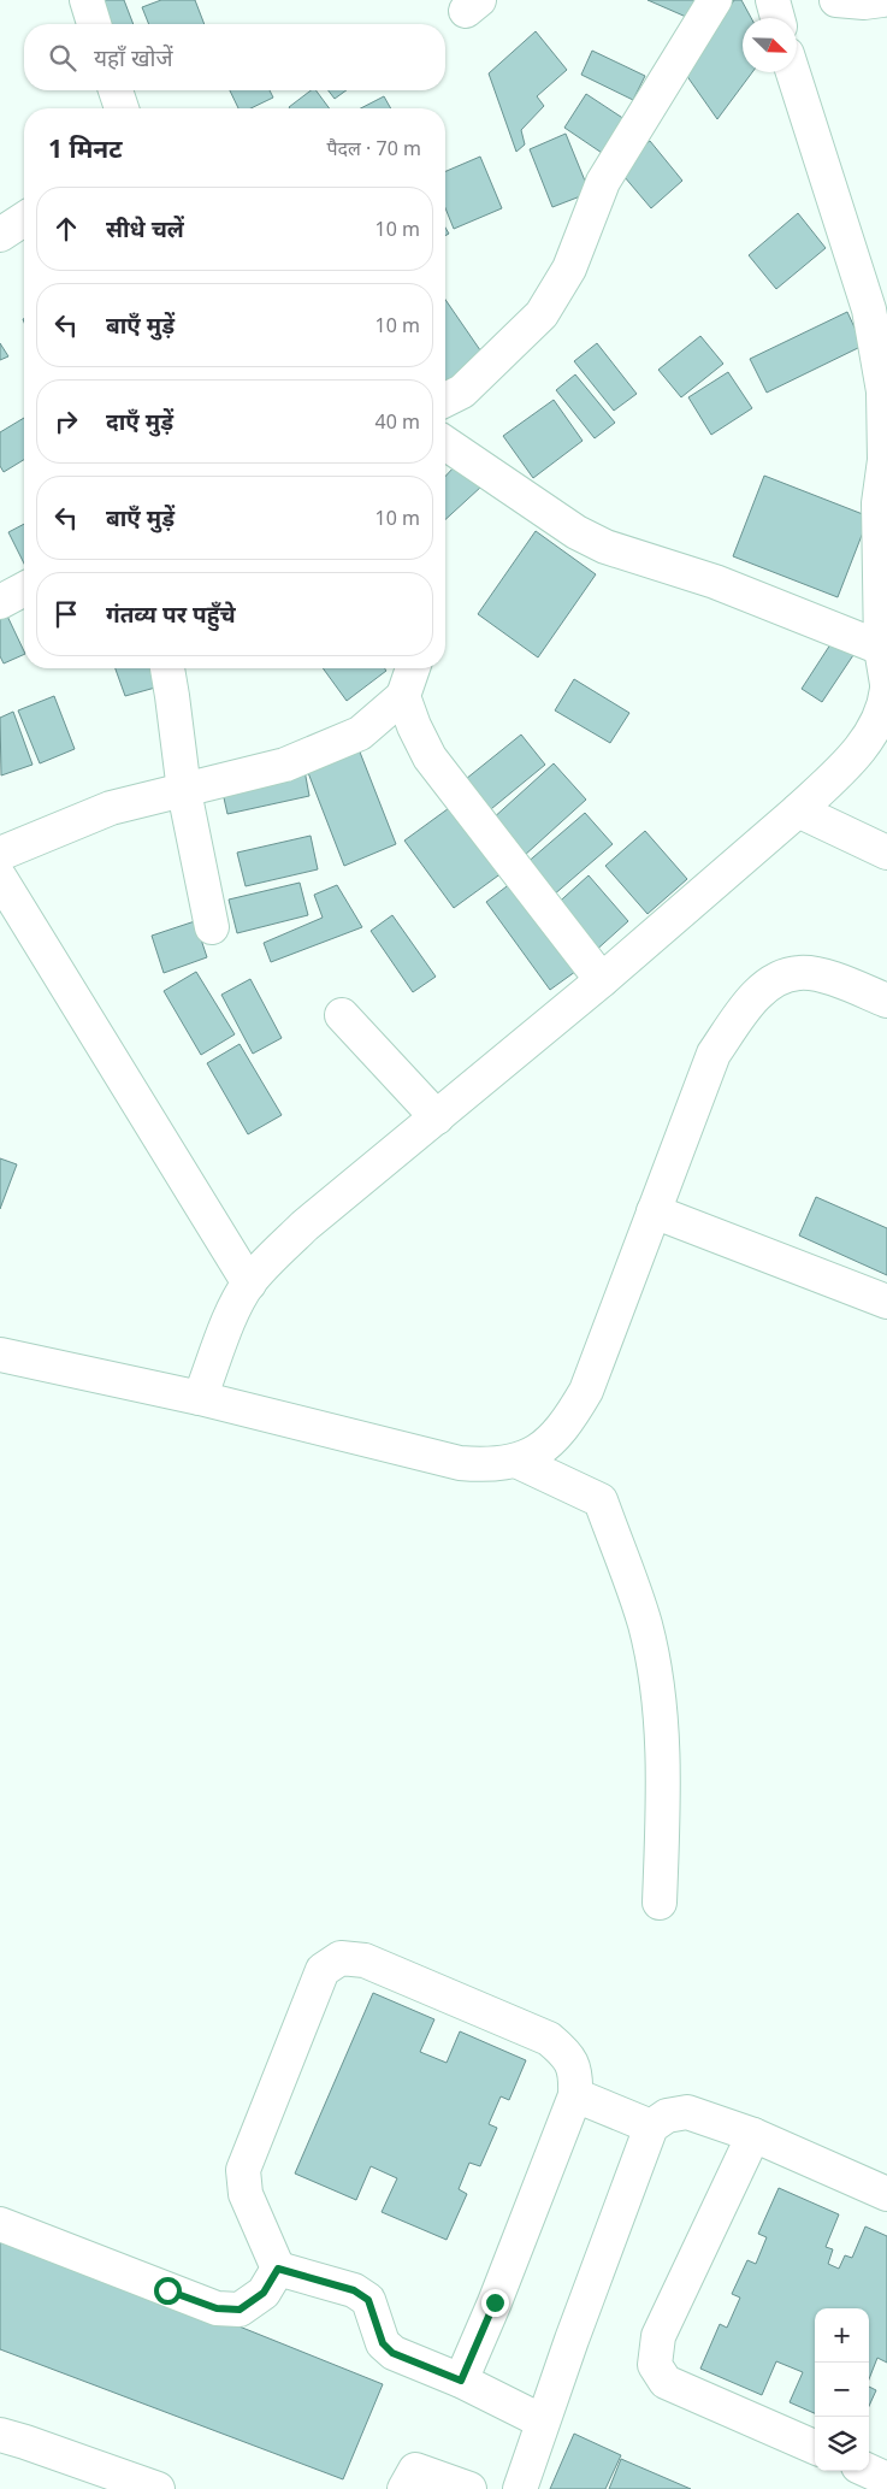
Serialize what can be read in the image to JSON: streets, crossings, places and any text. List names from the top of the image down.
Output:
{
  "north": "bottom right",
  "page": {
    "search": "यहाँ खोजें",
    "heading": ["1 मिनट", "पैदल · 70 m"],
    "list": [
      ["सीधे चलें", "10 m"],
      ["बाएँ मुड़ें", "10 m"],
      ["दाएँ मुड़ें", "40 m"],
      ["बाएँ मुड़ें", "10 m"],
      "गंतव्य पर पहुँचे"
    ],
    "map_buttons": ["+", "−"]
  }
}
